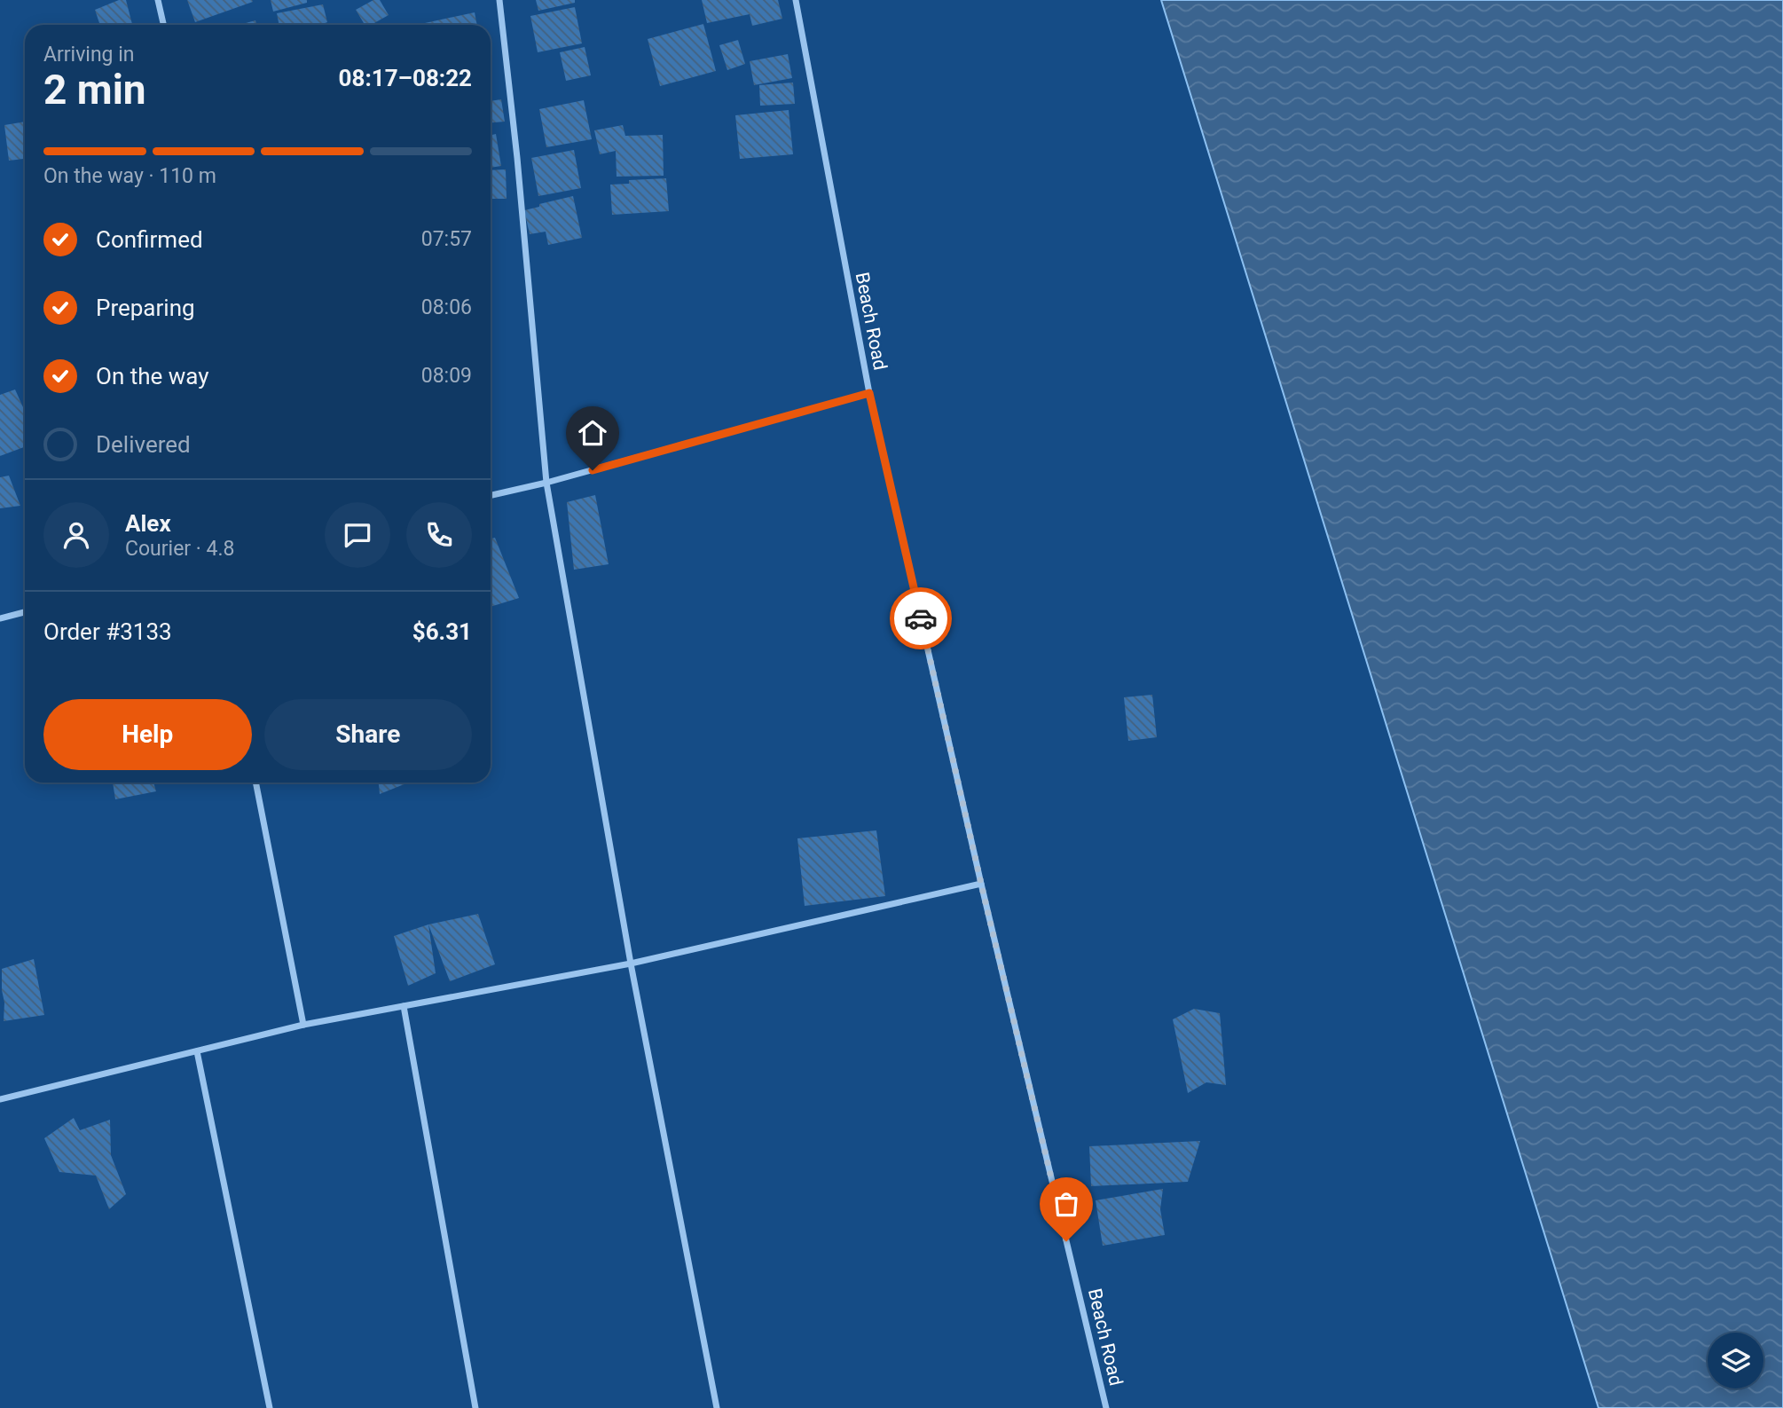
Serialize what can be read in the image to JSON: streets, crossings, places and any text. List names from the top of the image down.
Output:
{
  "streets": {
    "street": ["Beach Road"]
  },
  "page": {
    "heading": ["2 min", "Arriving in", "08:17–08:22"],
    "panel": [
      "Alex",
      "Courier · 4.8",
      "Order #3133",
      "$6.31"
    ],
    "bar": "On the way · 110 m",
    "list": [
      ["Confirmed", "07:57"],
      ["Preparing", "08:06"],
      ["On the way", "08:09"],
      "Delivered"
    ],
    "buttons": ["Help", "Share"]
  }
}
